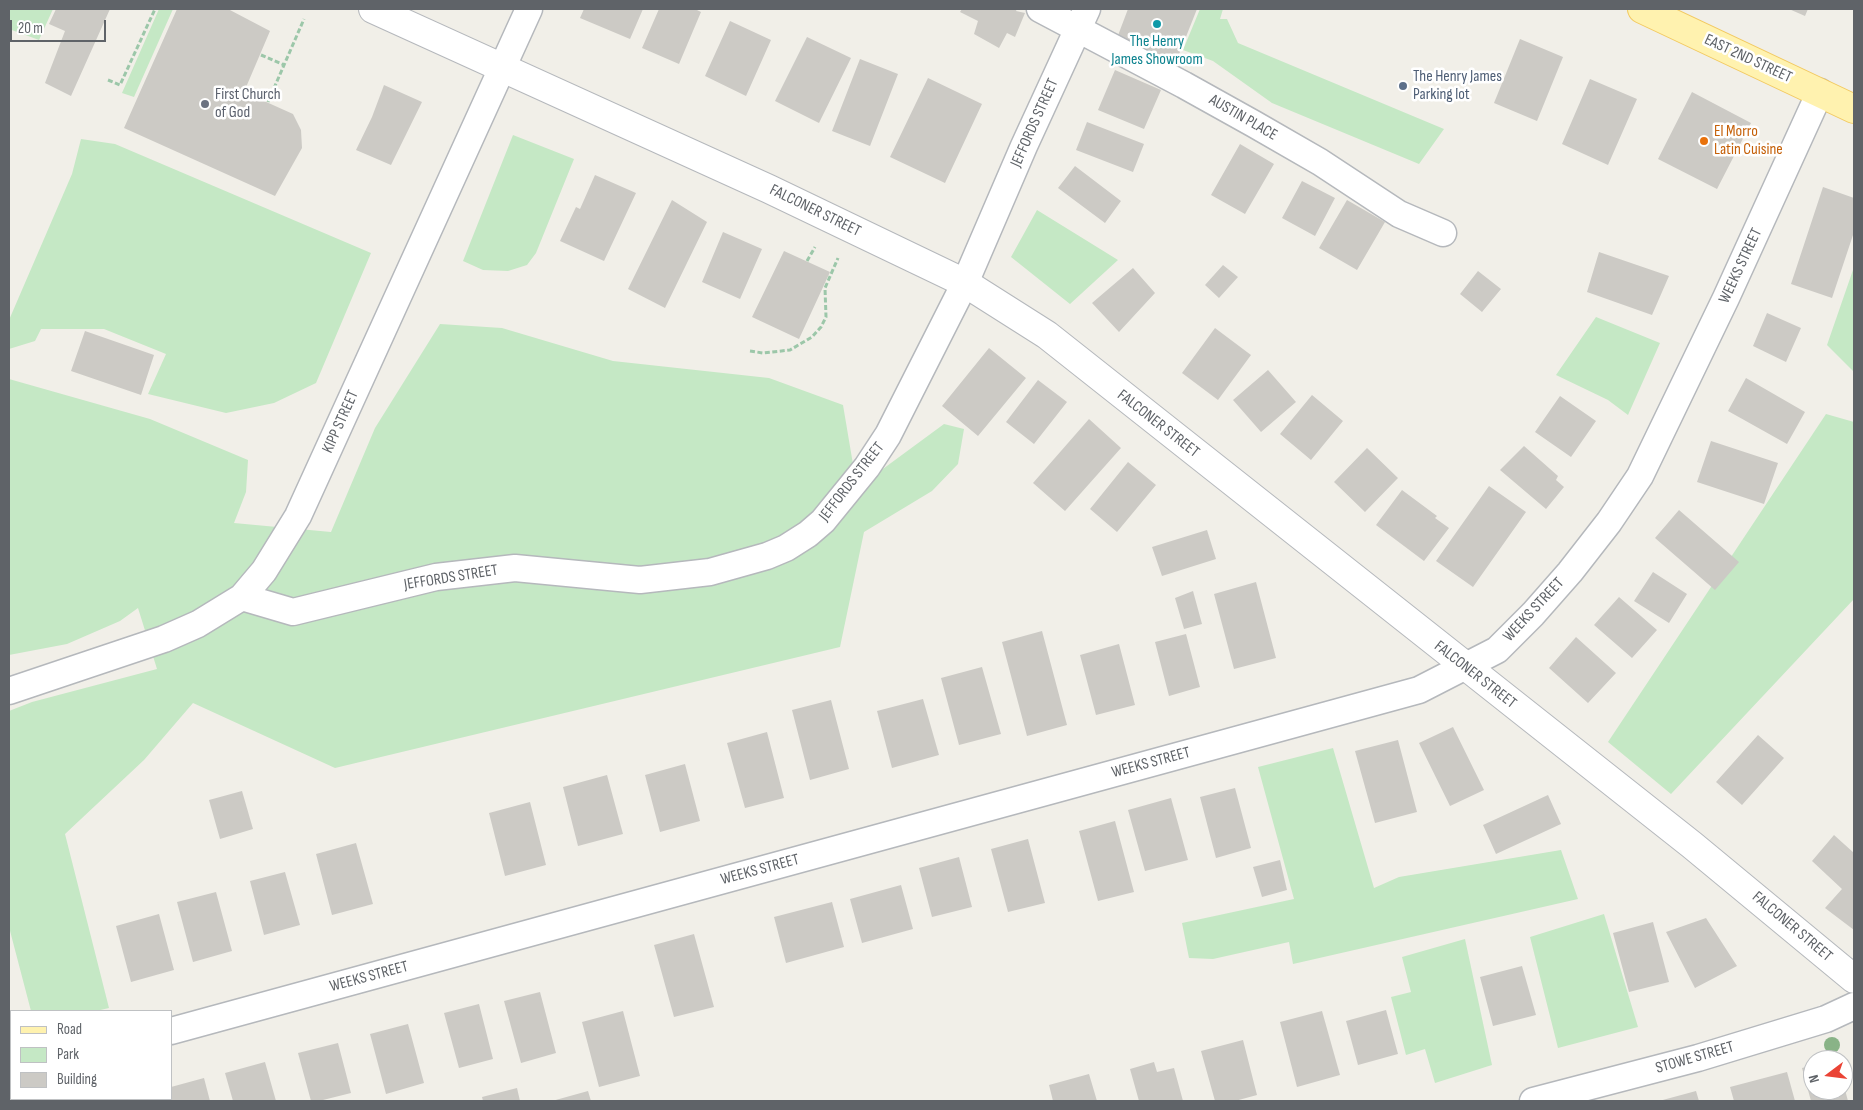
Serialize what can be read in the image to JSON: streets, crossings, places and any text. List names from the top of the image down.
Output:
{
  "streets": {
    "main road": ["EAST 2ND STREET"],
    "street": [
      "AUSTIN PLACE",
      "JEFFORDS STREET",
      "FALCONER STREET",
      "WEEKS STREET",
      "KIPP STREET",
      "STOWE STREET"
    ]
  },
  "crossings": [
    ["EAST 2ND STREET", "WEEKS STREET"],
    ["AUSTIN PLACE", "JEFFORDS STREET"],
    ["JEFFORDS STREET", "FALCONER STREET"],
    ["JEFFORDS STREET", "KIPP STREET"],
    ["FALCONER STREET", "WEEKS STREET"],
    ["FALCONER STREET", "KIPP STREET"]
  ],
  "places": [
    "The Henry James Showroom",
    "The Henry James Parking lot",
    "First Church of God",
    "El Morro Latin Cuisine"
  ],
  "legend": ["Road", "Park", "Building"],
  "scale_bar": "20 m",
  "north": "left"
}
